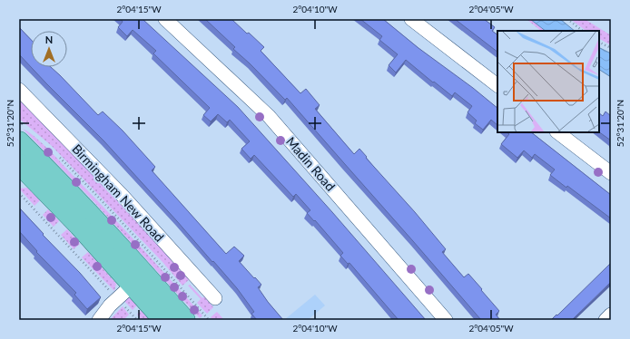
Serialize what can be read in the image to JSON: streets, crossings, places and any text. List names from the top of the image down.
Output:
{
  "streets": {
    "street": ["Madin Road", "Birmingham New Road"]
  },
  "north": "top",
  "coordinates": [
    "2°04'15\"W",
    "2°04'10\"W",
    "2°04'05\"W",
    "52°31'20\"N"
  ]
}
